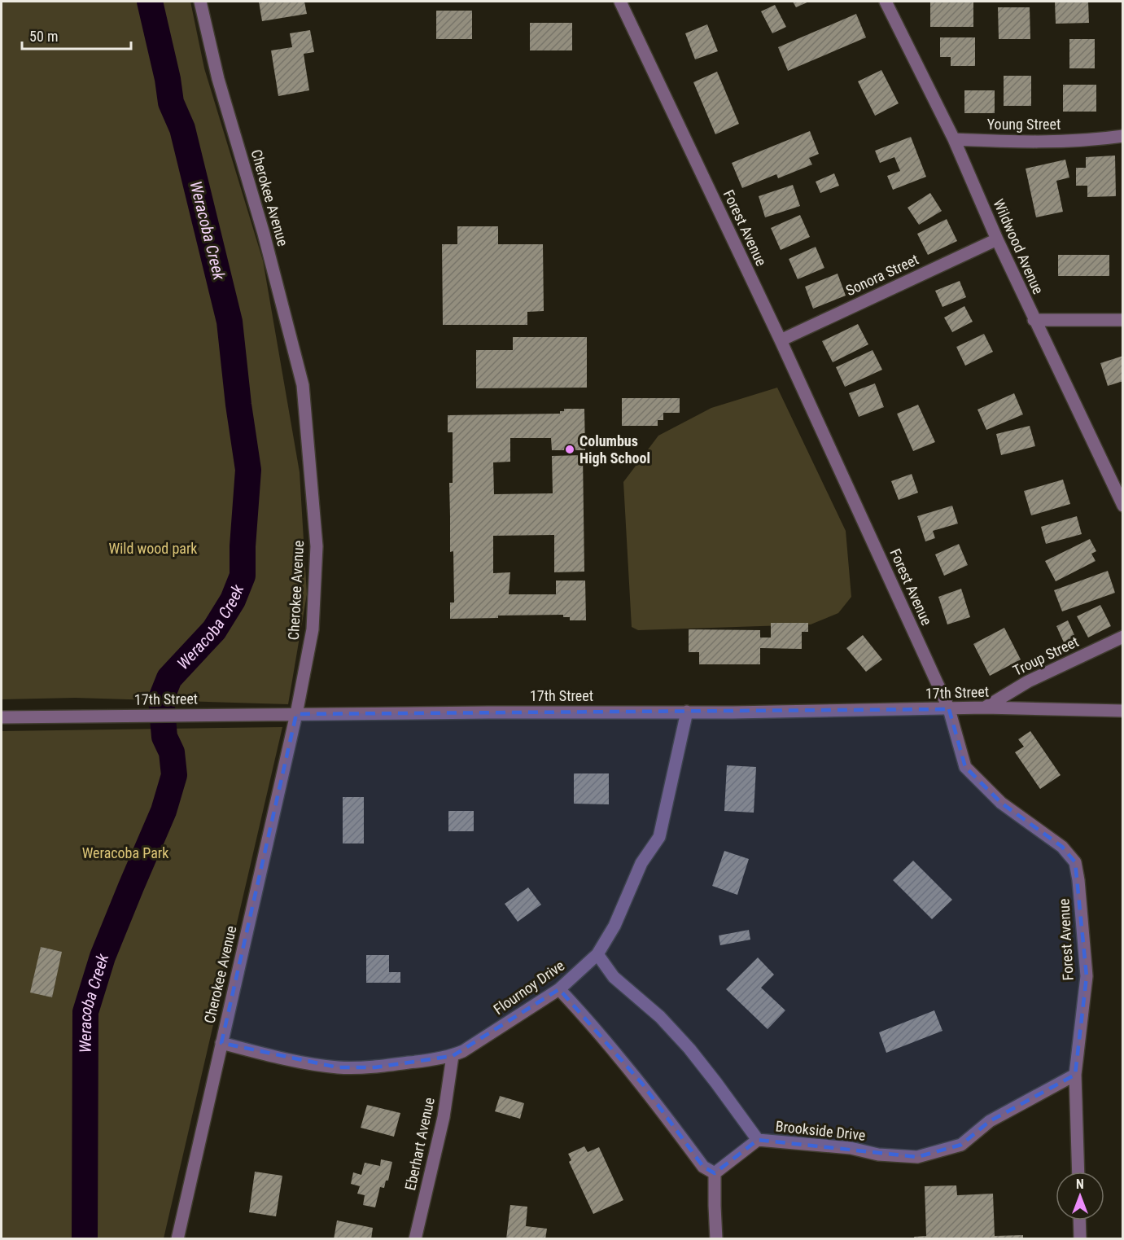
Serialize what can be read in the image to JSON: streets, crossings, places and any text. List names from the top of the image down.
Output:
{
  "streets": {
    "street": [
      "Young Street",
      "Cherokee Avenue",
      "Forest Avenue",
      "Wildwood Avenue",
      "Sonora Street",
      "Troup Street",
      "17th Street",
      "Flournoy Drive",
      "Brookside Drive",
      "Eberhart Avenue"
    ]
  },
  "crossings": [
    ["Young Street", "Wildwood Avenue"],
    ["Cherokee Avenue", "17th Street"],
    ["Cherokee Avenue", "Flournoy Drive"],
    ["Forest Avenue", "Sonora Street"],
    ["Forest Avenue", "17th Street"],
    ["Forest Avenue", "Brookside Drive"],
    ["Wildwood Avenue", "Sonora Street"],
    ["Troup Street", "17th Street"],
    ["17th Street", "Flournoy Drive"],
    ["Flournoy Drive", "Brookside Drive"],
    ["Flournoy Drive", "Eberhart Avenue"]
  ],
  "water": ["Weracoba Creek"],
  "parks": ["Wild wood park", "Weracoba Park"],
  "places": ["Columbus High School"],
  "scale_bar": "50 m",
  "north": "top"
}
